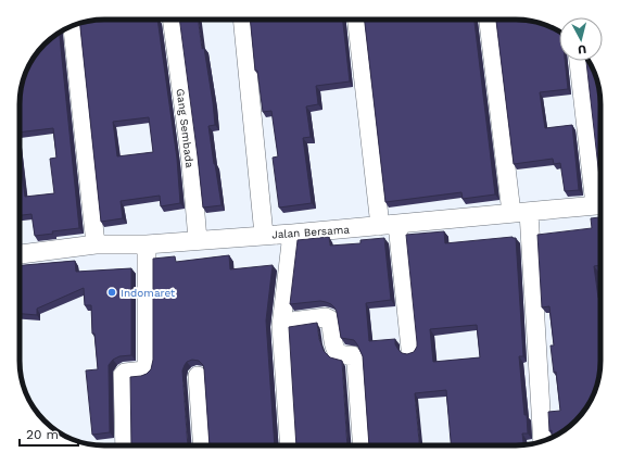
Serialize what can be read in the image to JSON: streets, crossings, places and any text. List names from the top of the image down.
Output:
{
  "streets": {
    "street": ["Gang Sembada", "Jalan Bersama"]
  },
  "crossings": [
    ["Gang Sembada", "Jalan Bersama"]
  ],
  "places": ["Indomaret"],
  "scale_bar": "20 m",
  "north": "bottom"
}
